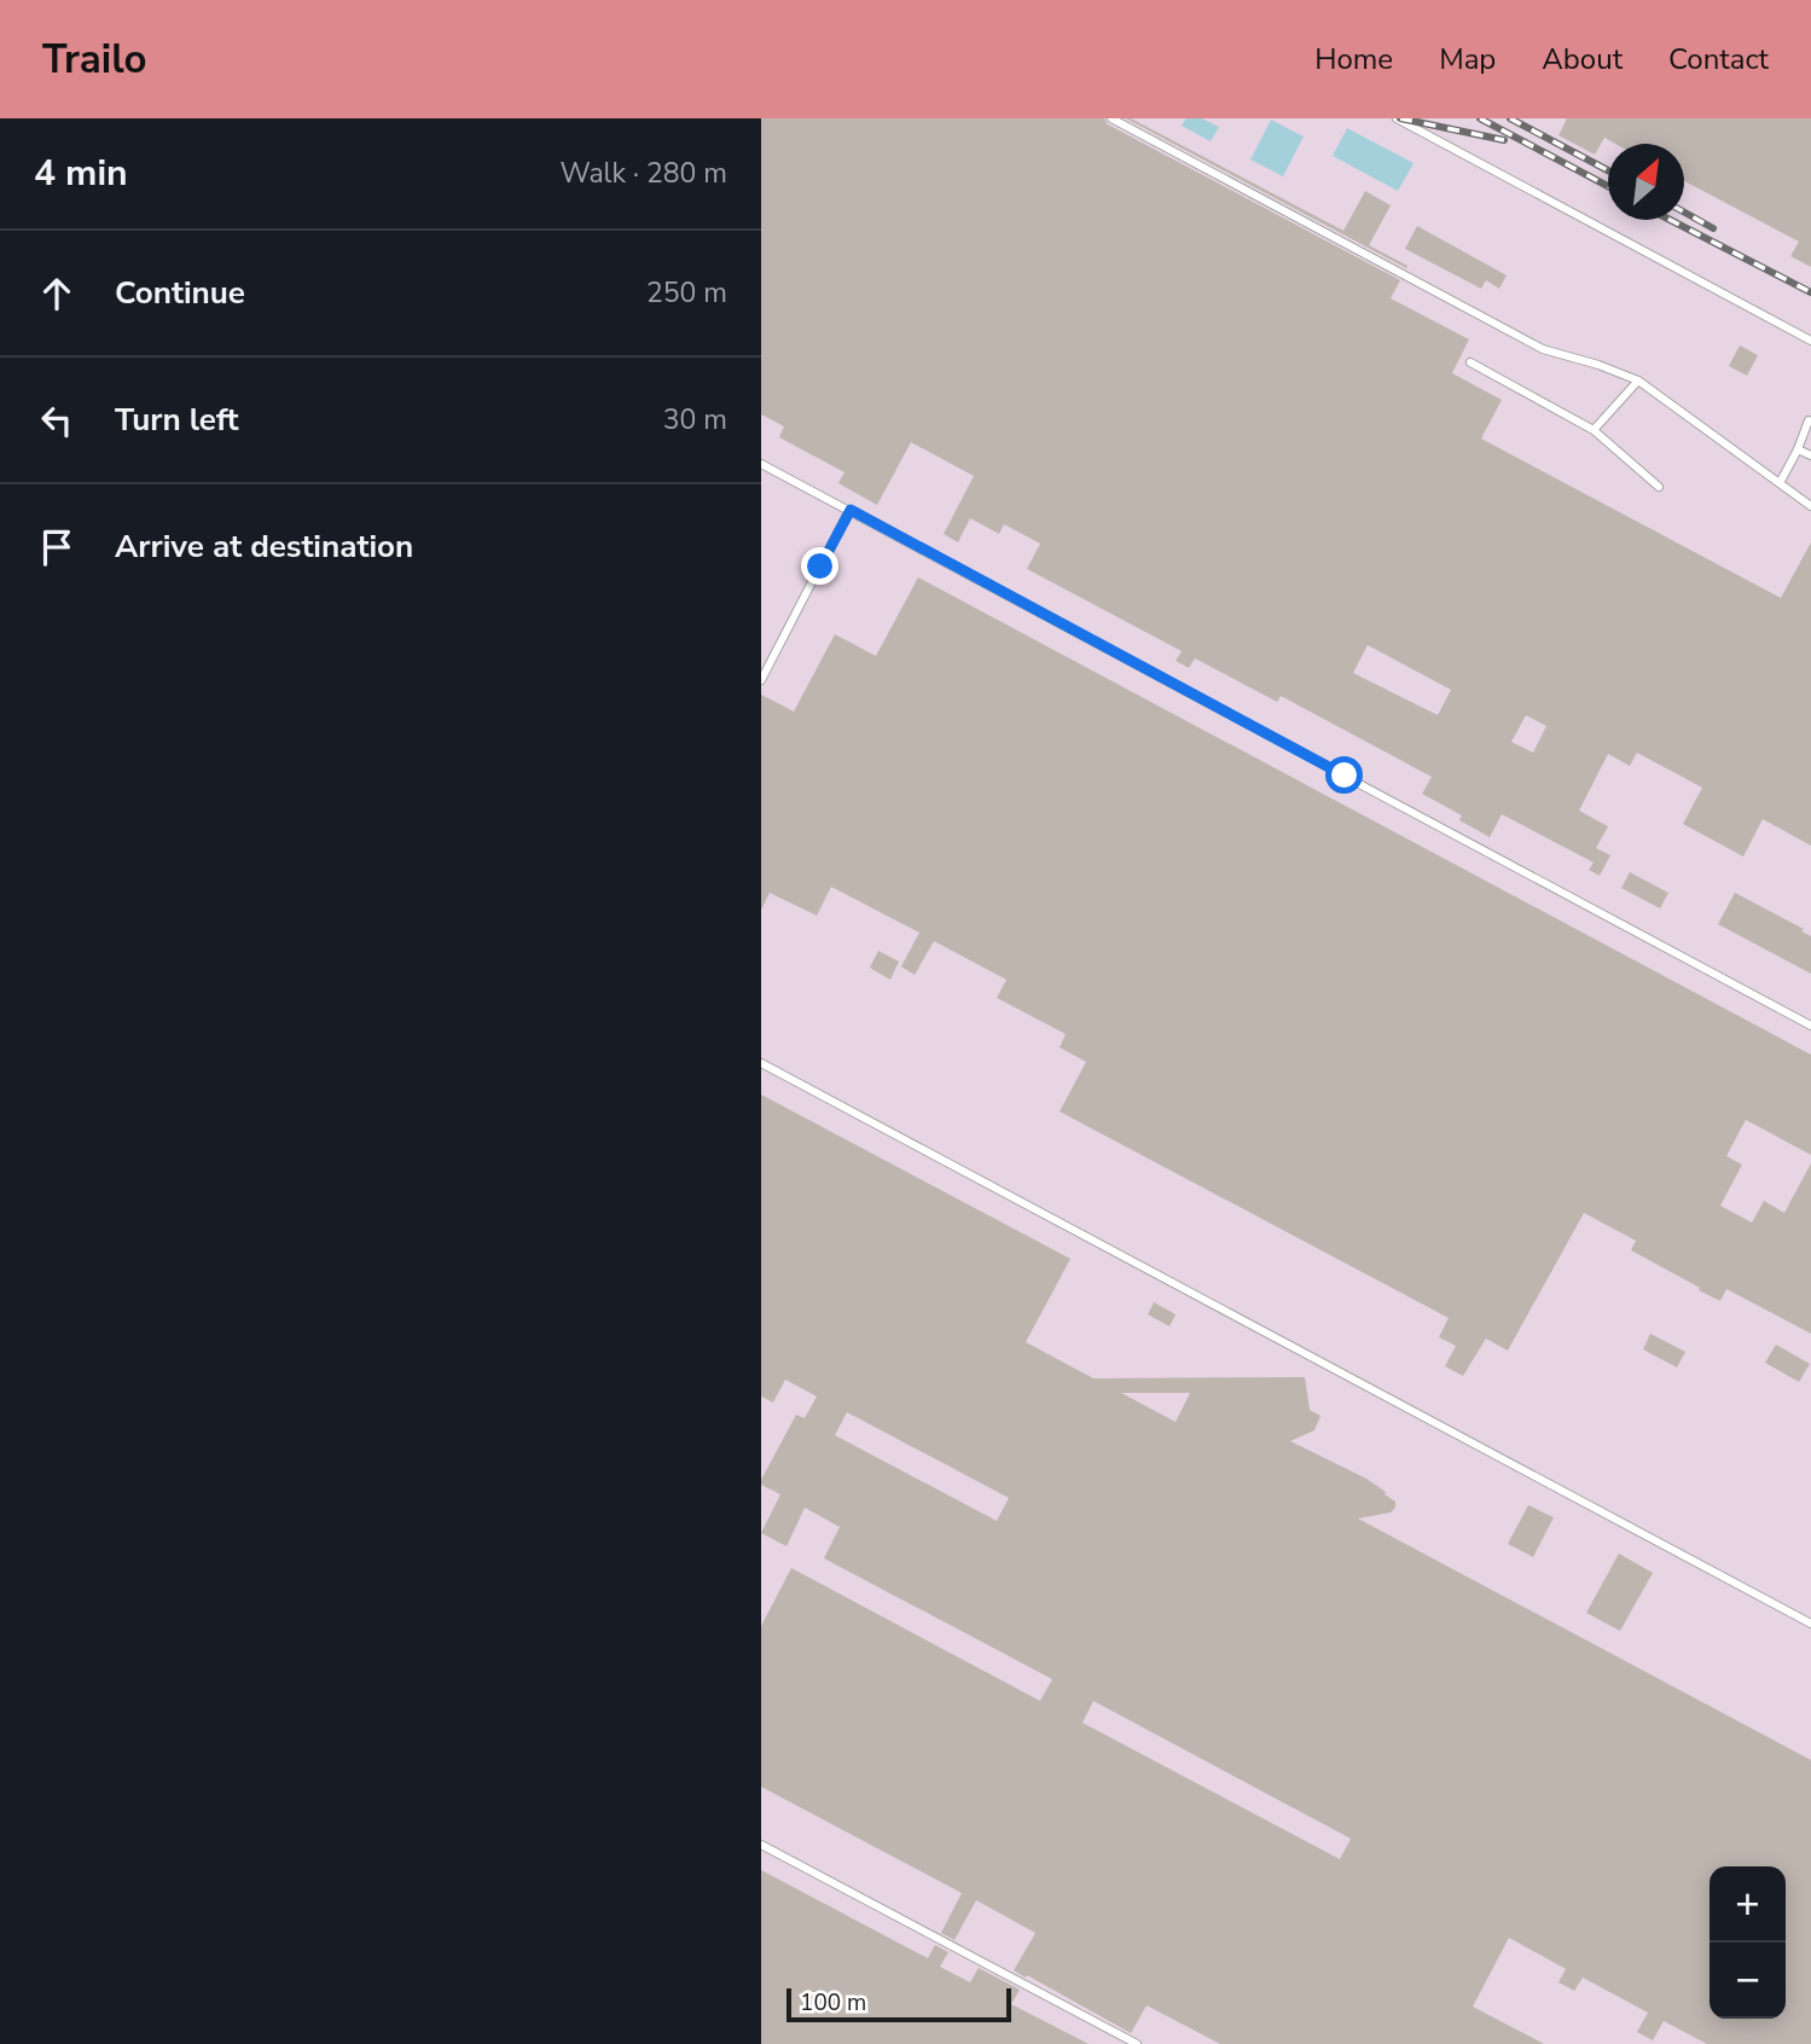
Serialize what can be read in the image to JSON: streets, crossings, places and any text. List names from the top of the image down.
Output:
{
  "scale_bar": "100 m",
  "north": "top right",
  "page": {
    "header": "Trailo",
    "nav": [
      "Home",
      "Map",
      "About",
      "Contact"
    ],
    "heading": ["4 min", "Walk · 280 m"],
    "list": [
      ["Continue", "250 m"],
      ["Turn left", "30 m"],
      "Arrive at destination"
    ],
    "map_buttons": ["+", "−"],
    "scale": "100 m"
  }
}
